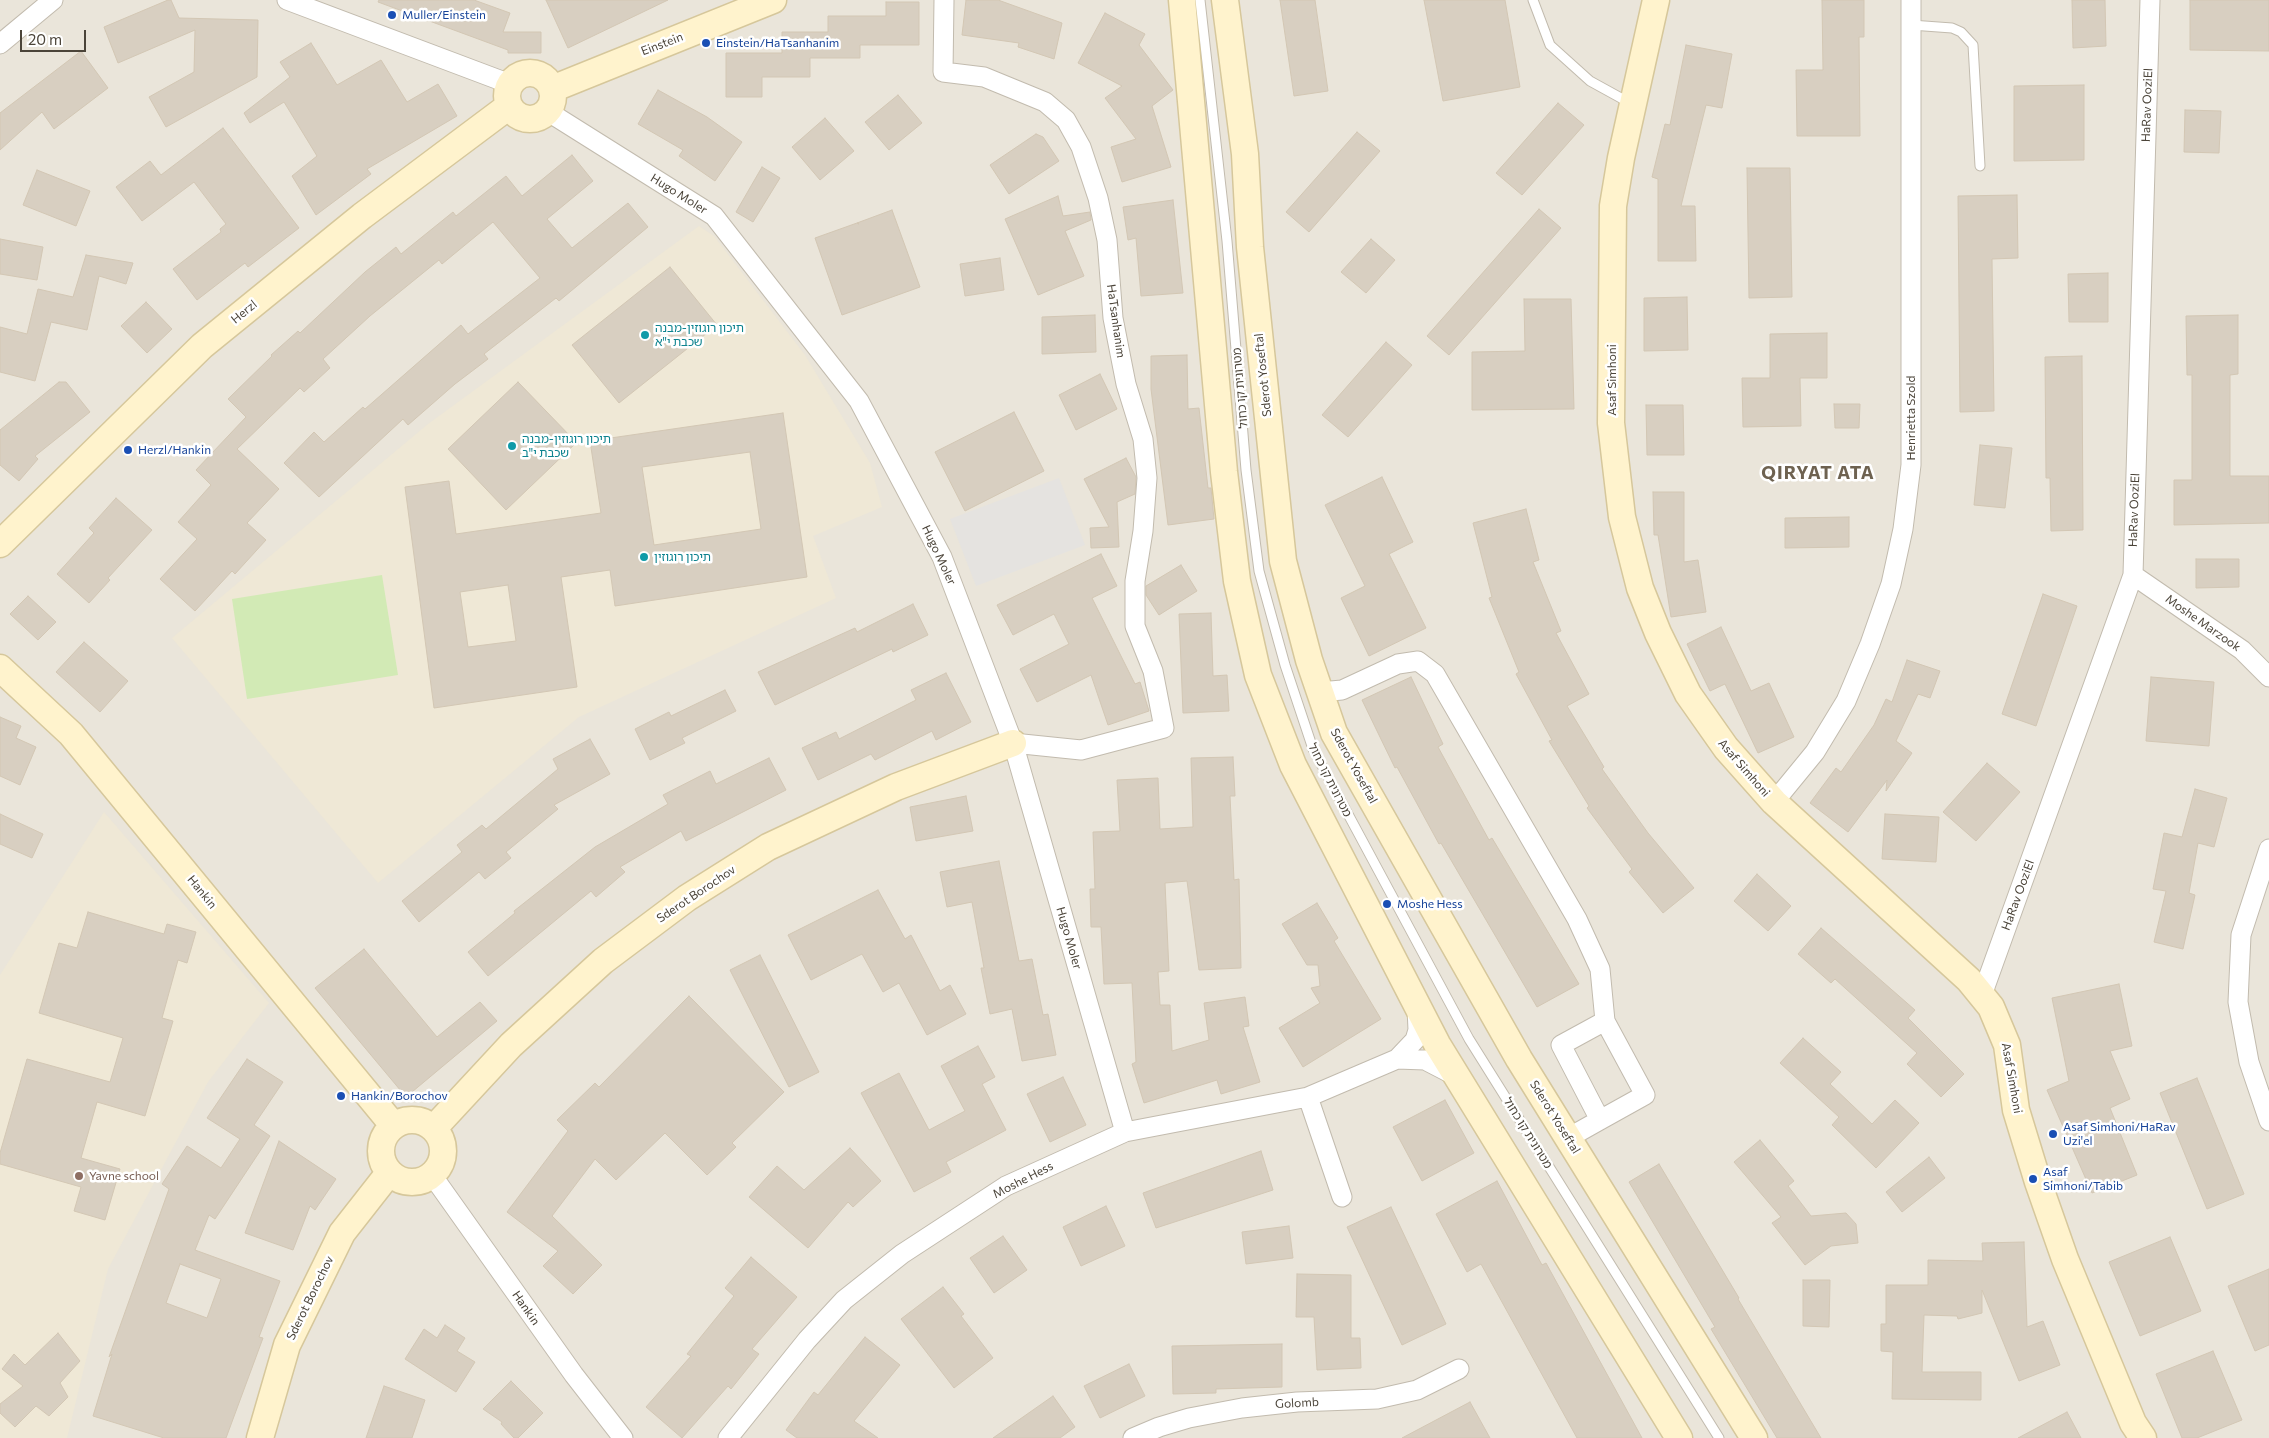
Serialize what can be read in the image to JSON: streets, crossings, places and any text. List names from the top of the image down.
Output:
{
  "streets": {
    "street": [
      "Einstein",
      "HaRav OoziEl",
      "Hugo Moler",
      "Herzl",
      "HaTsanhanim",
      "Sderot Yoseftal",
      "Asaf Simhoni",
      "Henrietta Szold",
      "Moshe Marzook",
      "Hankin",
      "Sderot Borochov",
      "Moshe Hess",
      "Golomb"
    ],
    "lane": ["מטרונית קו כחול"]
  },
  "crossings": [
    ["Einstein", "Hugo Moler"],
    ["Einstein", "Herzl"],
    ["HaRav OoziEl", "Asaf Simhoni"],
    ["HaRav OoziEl", "Moshe Marzook"],
    ["Hugo Moler", "Herzl"],
    ["Hugo Moler", "HaTsanhanim"],
    ["Hugo Moler", "Sderot Borochov"],
    ["Hugo Moler", "Moshe Hess"],
    ["HaTsanhanim", "Sderot Borochov"],
    ["Asaf Simhoni", "Henrietta Szold"],
    ["Hankin", "Sderot Borochov"]
  ],
  "districts": ["QIRYAT ATA"],
  "places": [
    "Muller/Einstein",
    "Einstein/HaTsanhanim",
    "תיכון רוגוזין-מבנה שכבת י\"א",
    "תיכון רוגוזין-מבנה שכבת י\"ב",
    "Herzl/Hankin",
    "תיכון רוגוזין",
    "Moshe Hess",
    "Hankin/Borochov",
    "Asaf Simhoni/HaRav Uzi'el",
    "Yavne school",
    "Asaf Simhoni/Tabib"
  ],
  "scale_bar": "20 m"
}
